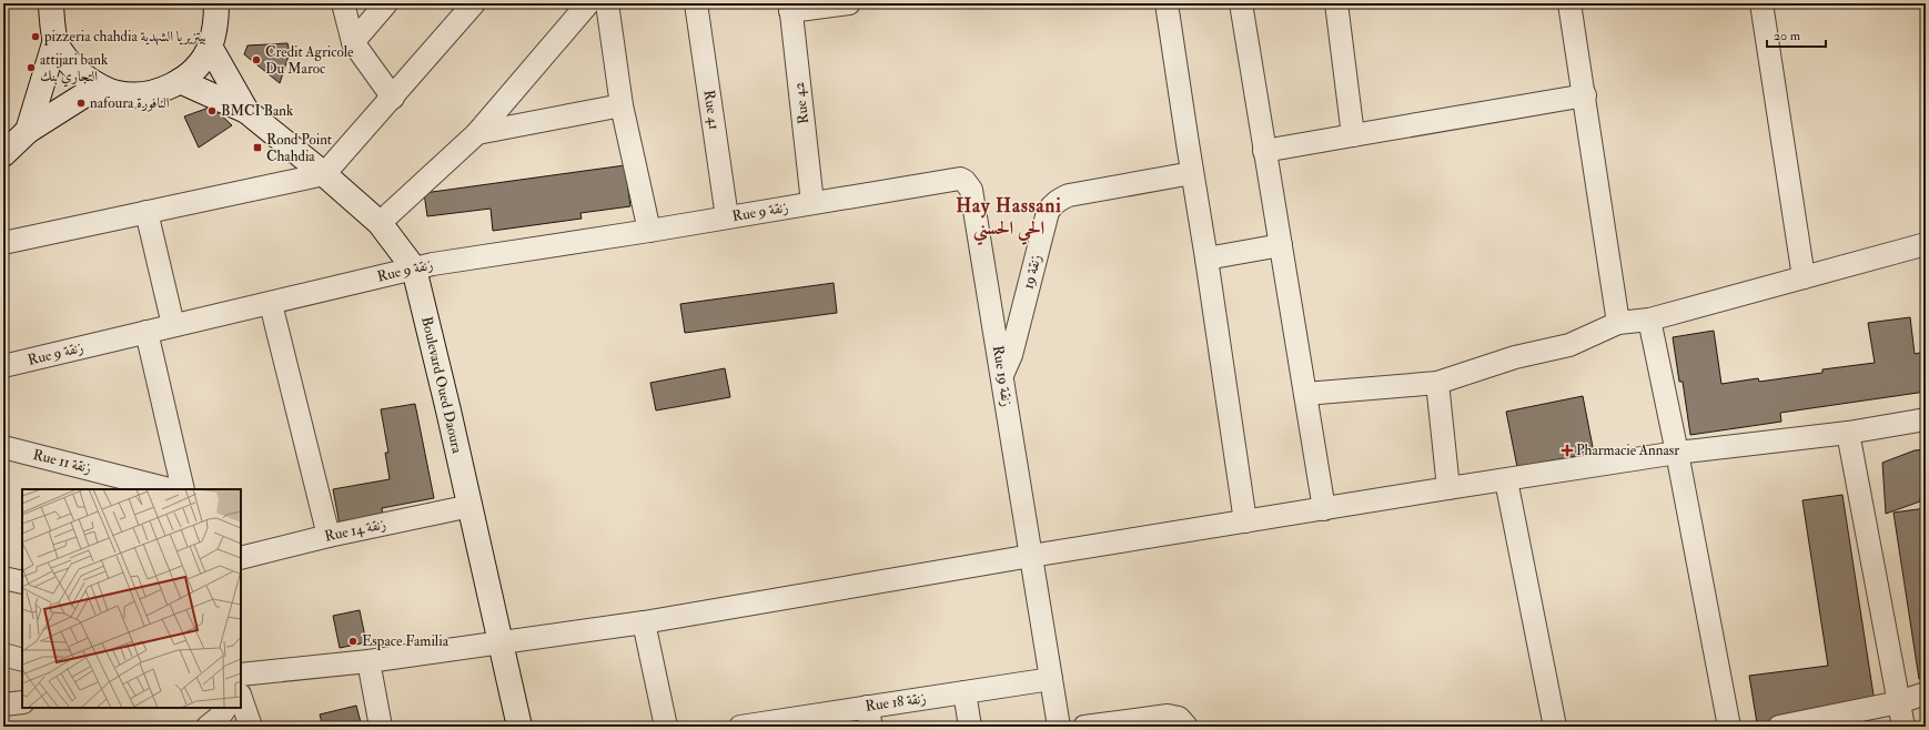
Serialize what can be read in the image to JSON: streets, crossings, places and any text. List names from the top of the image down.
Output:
{
  "streets": {
    "street": [
      "Rue 42",
      "Rue 41",
      "Rue 9 زنقة",
      "19 زنقة",
      "Rue 19 زنقة",
      "Boulevard Oued Daoura",
      "Rue 11 زنقة",
      "Rue 14 زنقة",
      "Rue 18 زنقة"
    ]
  },
  "crossings": [
    ["Rue 42", "Rue 9 زنقة"],
    ["Rue 42", "Rue 19 زنقة"],
    ["Rue 41", "Rue 9 زنقة"],
    ["Rue 9 زنقة", "Rue 19 زنقة"],
    ["Rue 9 زنقة", "Boulevard Oued Daoura"],
    ["19 زنقة", "Rue 19 زنقة"],
    ["Rue 19 زنقة", "Rue 18 زنقة"],
    ["Boulevard Oued Daoura", "Rue 14 زنقة"]
  ],
  "districts": ["Hay Hassani الحي الحسني"],
  "places": {
    "other": [
      "pizzeria chahdia بيتزيريا الشهدية",
      "Credit Agricole Du Maroc",
      "attijari bank التجاري بنك",
      "nafoura النافورة",
      "BMCI Bank",
      "Espace Familia"
    ],
    "transit": ["Rond Point Chahdia"],
    "health": ["Pharmacie Annasr"]
  },
  "scale_bar": "20 m"
}
